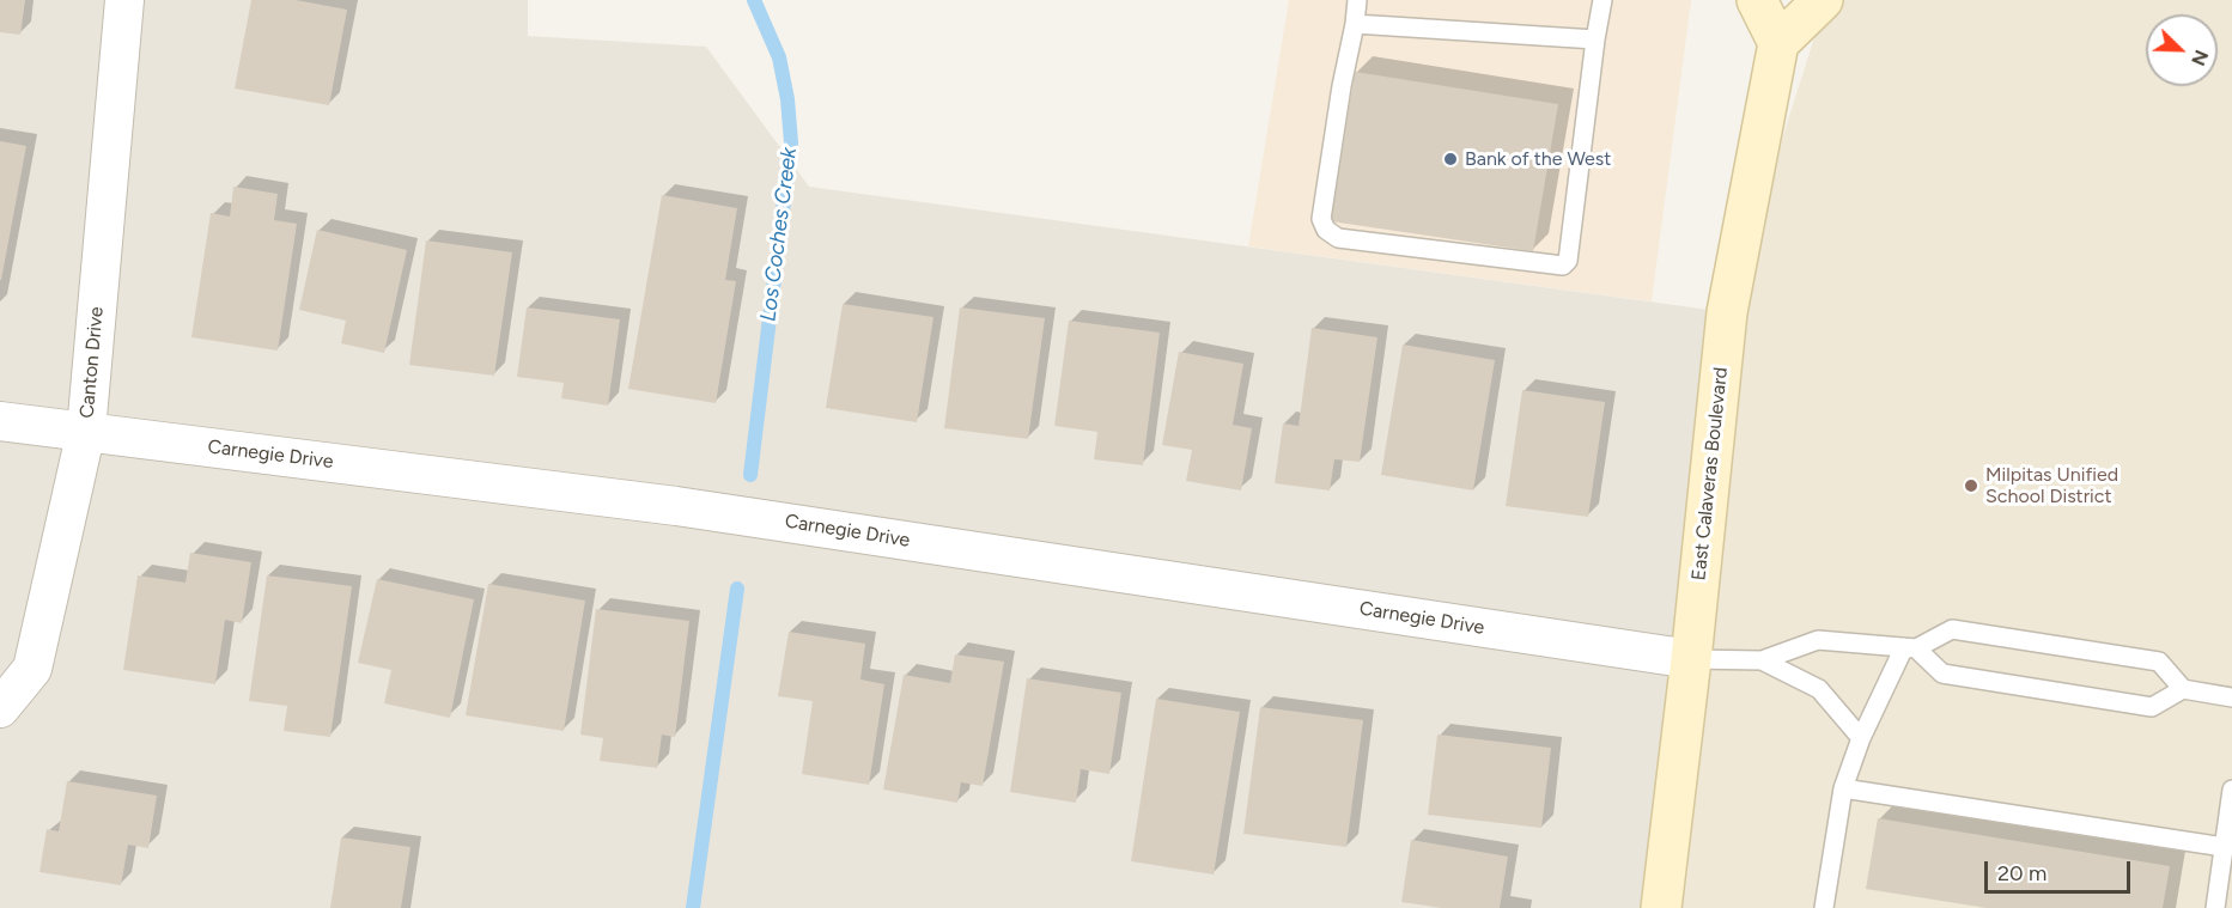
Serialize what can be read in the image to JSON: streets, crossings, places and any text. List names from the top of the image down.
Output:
{
  "streets": {
    "main road": ["East Calaveras Boulevard"],
    "street": ["Canton Drive", "Carnegie Drive"]
  },
  "crossings": [
    ["Canton Drive", "Carnegie Drive"],
    ["Carnegie Drive", "East Calaveras Boulevard"]
  ],
  "water": ["Los Coches Creek"],
  "places": ["Bank of the West", "Milpitas Unified School District"],
  "scale_bar": "20 m",
  "north": "bottom right"
}
